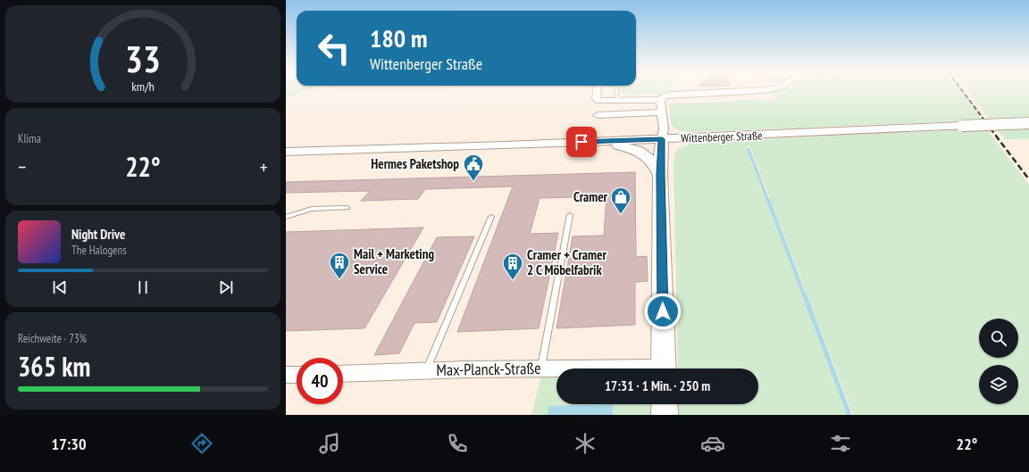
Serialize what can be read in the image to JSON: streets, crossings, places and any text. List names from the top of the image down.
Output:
{
  "streets": {
    "main road": ["Wittenberger Straße"],
    "street": ["Max-Planck-Straße"]
  },
  "places": {
    "public building": ["Hermes Paketshop"],
    "shop": ["Cramer"],
    "building": ["Mail + Marketing Service", "Cramer + Cramer 2 C Möbelfabrik"]
  },
  "page": {
    "turn": ["180 m", "Wittenberger Straße"],
    "tile": [
      "Klima",
      ["Reichweite · 73%", "365 km"]
    ],
    "heat": ["−", "22°", "+"],
    "song": ["Night Drive", "The Halogens"],
    "limit": "40",
    "trip": "17:31 · 1 Min. · 250 m",
    "tabs": ["17:30", "22°"],
    "gauge": ["33", "km/h"]
  }
}
